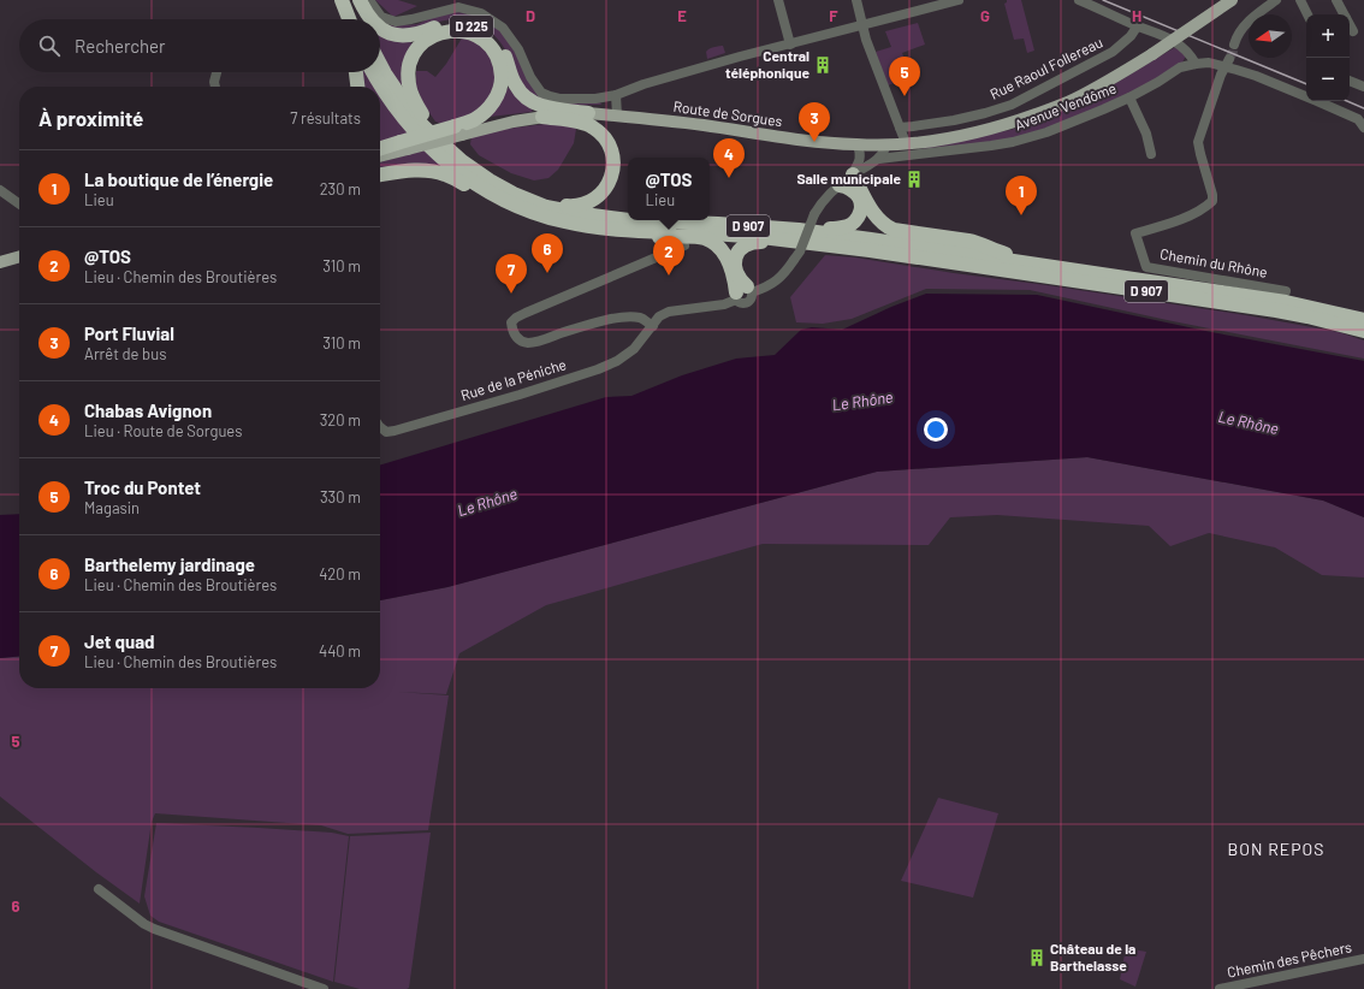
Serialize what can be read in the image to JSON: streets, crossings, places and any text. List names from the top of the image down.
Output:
{
  "streets": {
    "highway": ["D 225", "D 907"],
    "main road": ["Route de Sorgues"],
    "street": [
      "Rue Raoul Follereau",
      "Avenue Vendôme",
      "Chemin du Rhône",
      "Rue de la Péniche",
      "Chemin des Pêchers"
    ]
  },
  "crossings": [
    ["D 225", "Route de Sorgues"],
    ["Avenue Vendôme", "Chemin du Rhône"],
    ["Route de Sorgues", "D 907"]
  ],
  "districts": ["BON REPOS"],
  "water": ["Le Rhône"],
  "places": {
    "building": ["Central téléphonique", "Salle municipale", "Château de la Barthelasse"]
  },
  "north": "left",
  "page": {
    "map_buttons": ["+", "−"],
    "search": "Rechercher",
    "pins": [
      "5",
      "3",
      "4",
      "1",
      "6",
      "2",
      "7"
    ],
    "heading": ["À proximité", "7 résultats"],
    "list": [
      {
        "mark": "1",
        "name": "La boutique de l’énergie",
        "note": "Lieu",
        "value": "230 m"
      },
      {
        "mark": "2",
        "name": "@TOS",
        "note": "Lieu · Chemin des Broutières",
        "value": "310 m"
      },
      {
        "mark": "3",
        "name": "Port Fluvial",
        "note": "Arrêt de bus",
        "value": "310 m"
      },
      {
        "mark": "4",
        "name": "Chabas Avignon",
        "note": "Lieu · Route de Sorgues",
        "value": "320 m"
      },
      {
        "mark": "5",
        "name": "Troc du Pontet",
        "note": "Magasin",
        "value": "330 m"
      },
      {
        "mark": "6",
        "name": "Barthelemy jardinage",
        "note": "Lieu · Chemin des Broutières",
        "value": "420 m"
      },
      {
        "mark": "7",
        "name": "Jet quad",
        "note": "Lieu · Chemin des Broutières",
        "value": "440 m"
      }
    ],
    "popup": ["@TOS", "Lieu"]
  },
  "grid": {
    "columns": [
      "D",
      "E",
      "F",
      "G",
      "H"
    ],
    "rows": ["5", "6"]
  }
}
